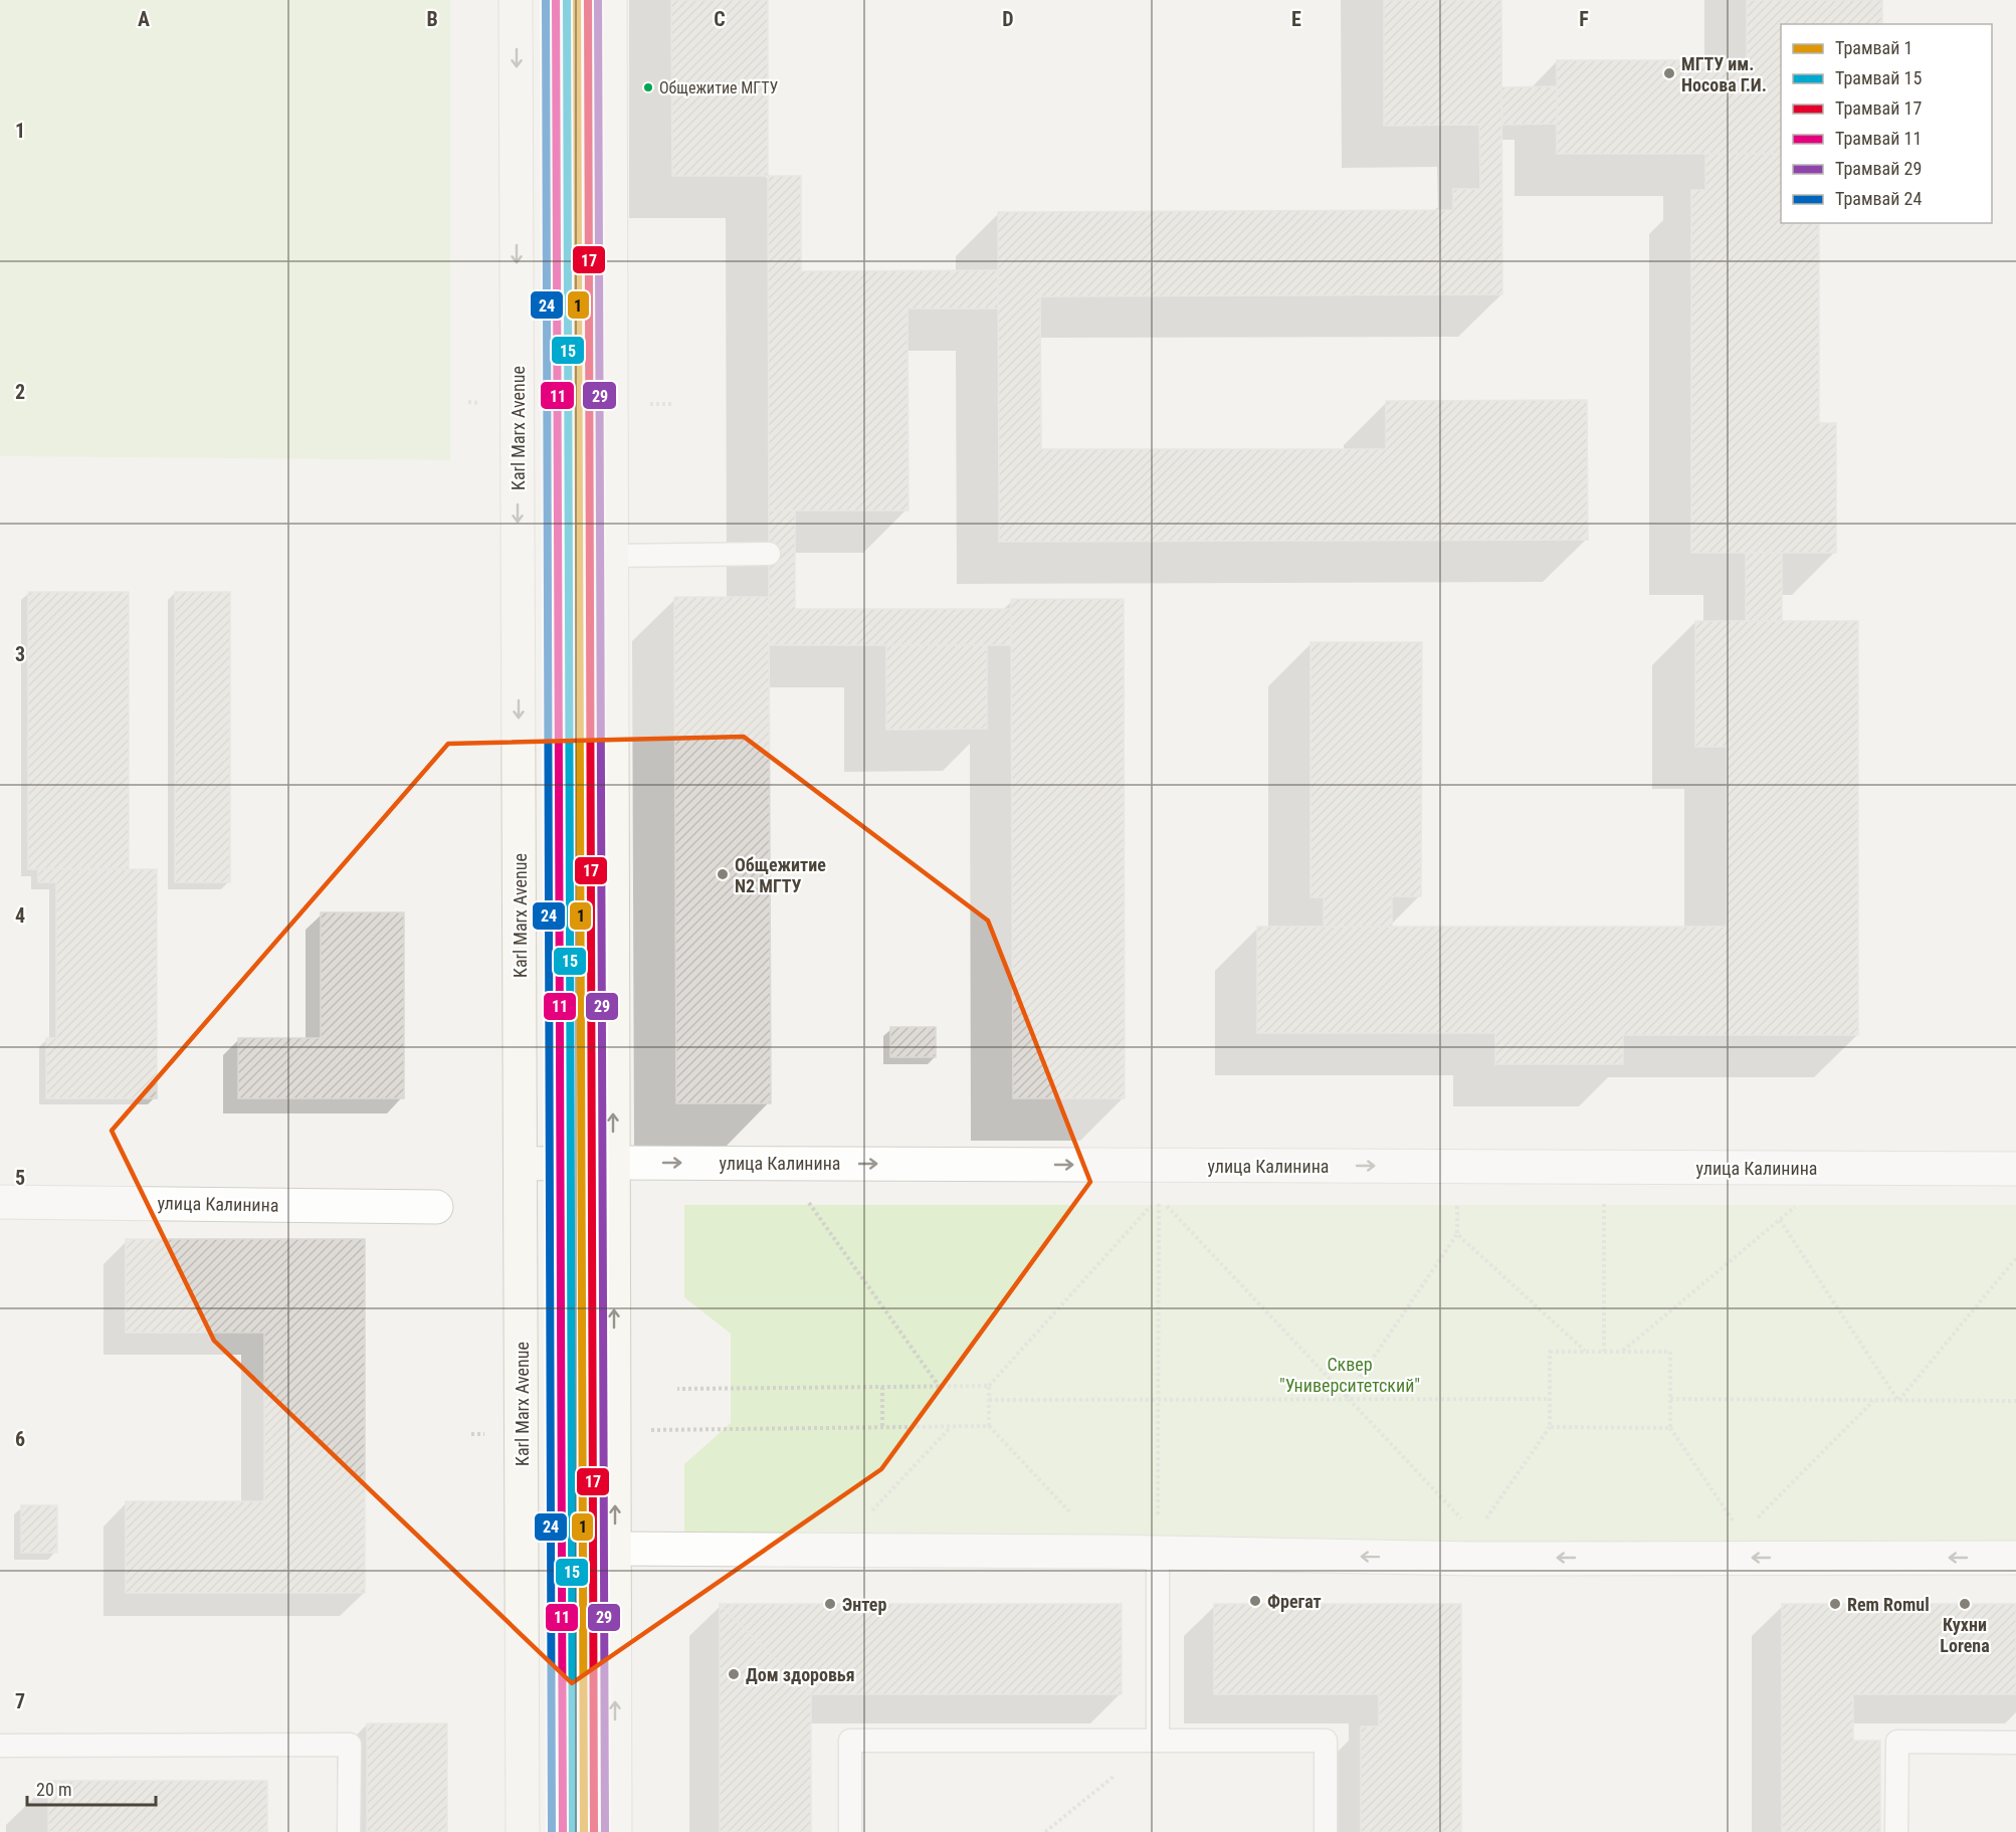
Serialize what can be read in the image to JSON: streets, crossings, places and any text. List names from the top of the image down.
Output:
{
  "streets": {
    "main road": ["Karl Marx Avenue", "улица Калинина"]
  },
  "crossings": [
    ["Karl Marx Avenue", "улица Калинина"]
  ],
  "one_way": ["улица Калинина"],
  "parks": ["Сквер \"Университетский\""],
  "places": [
    "МГТУ им. Носова Г.И.",
    "Общежитие МГТУ",
    "Общежитие N2 МГТУ",
    "Фрегат",
    "Энтер",
    "Rem Romul",
    "Кухни Lorena",
    "Дом здоровья"
  ],
  "lines": [
    "tram line 1",
    "tram line 15",
    "tram line 17",
    "tram line 11",
    "tram line 29",
    "tram line 24"
  ],
  "legend": [
    "Трамвай 1",
    "Трамвай 15",
    "Трамвай 17",
    "Трамвай 11",
    "Трамвай 29",
    "Трамвай 24"
  ],
  "scale_bar": "20 m",
  "grid": {
    "columns": [
      "A",
      "B",
      "C",
      "D",
      "E",
      "F"
    ],
    "rows": [
      "1",
      "2",
      "3",
      "4",
      "5",
      "6",
      "7"
    ]
  }
}
